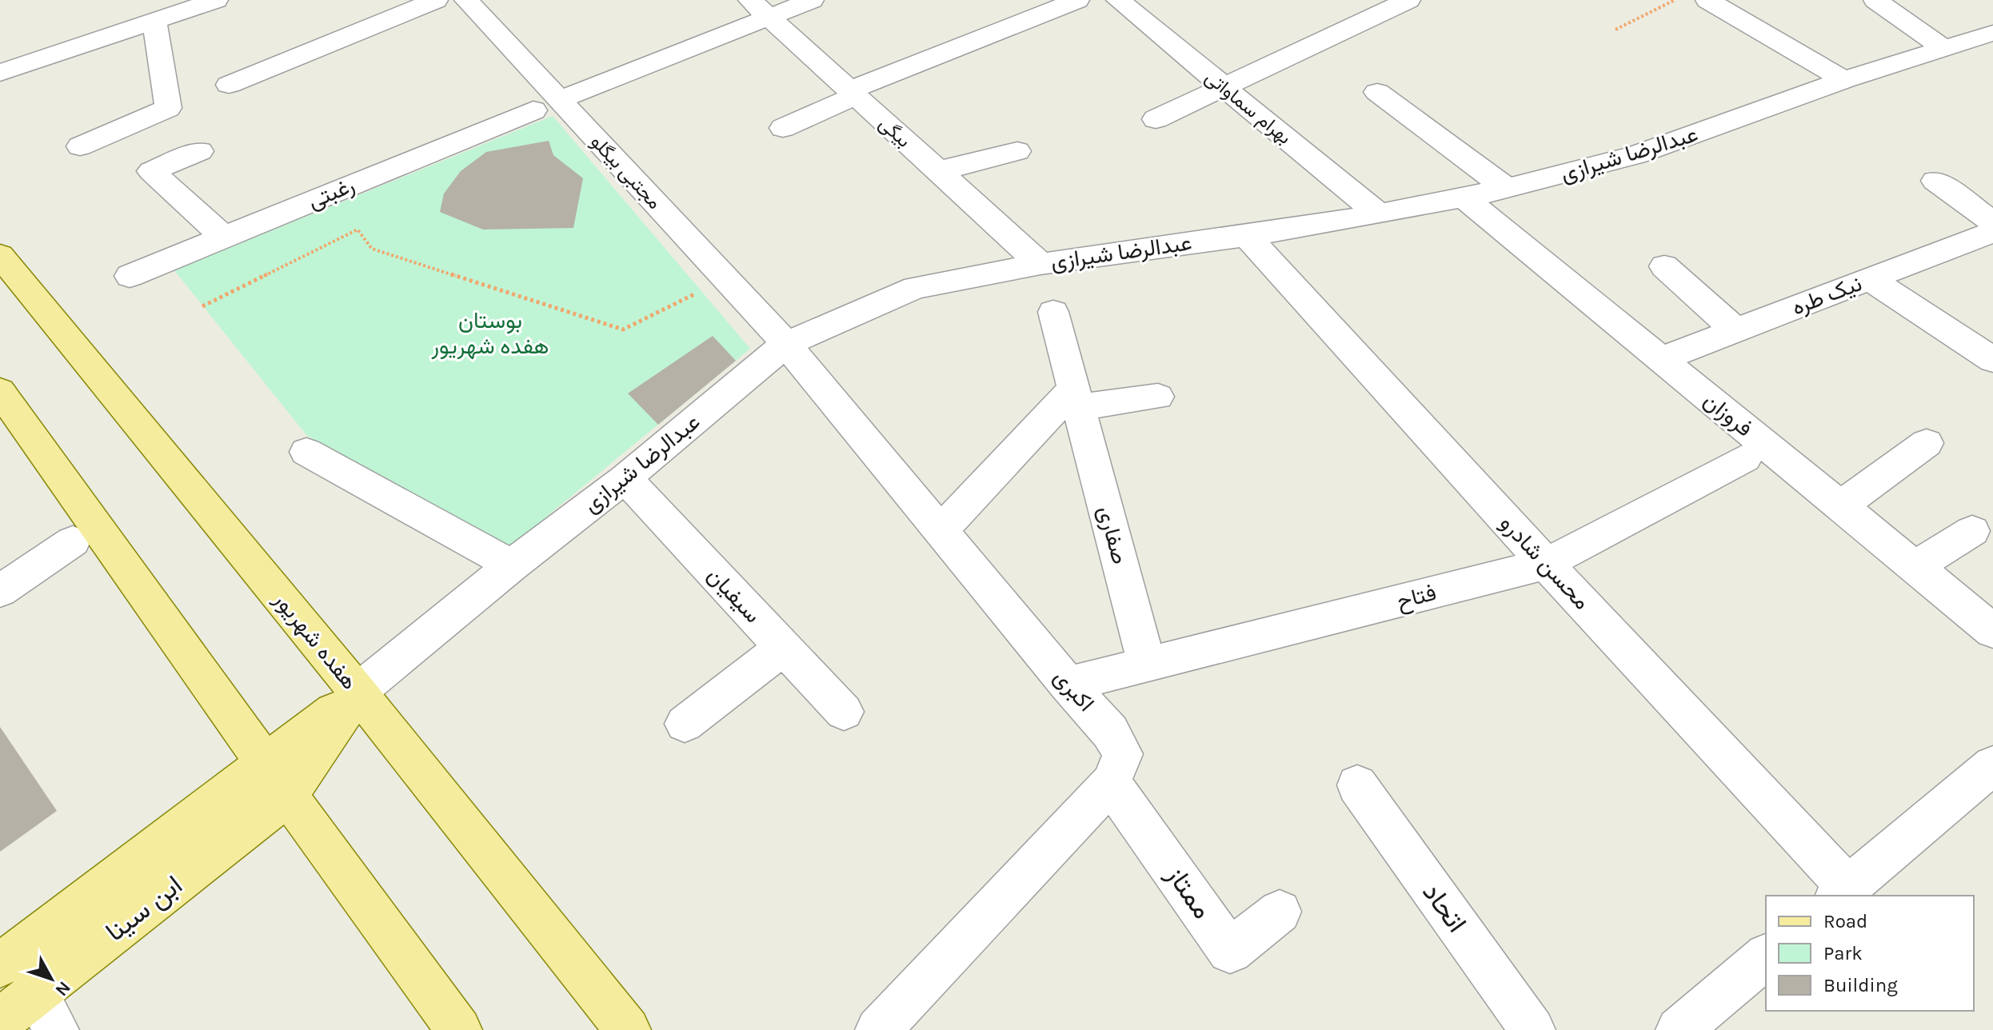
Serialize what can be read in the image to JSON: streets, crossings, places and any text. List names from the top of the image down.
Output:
{
  "streets": {
    "main road": ["هفده شهریور", "ابن سینا"],
    "street": [
      "بهرام سماواتی",
      "بیگی",
      "عبدالرضا شیرازی",
      "مجتبی بیگلو",
      "رغبتی",
      "نیک طره",
      "فروزان",
      "صفاری",
      "محسن شادرو",
      "سیفیان",
      "فتاح",
      "اکبری",
      "ممتاز",
      "اتحاد"
    ]
  },
  "crossings": [
    ["بهرام سماواتی", "عبدالرضا شیرازی"],
    ["بیگی", "عبدالرضا شیرازی"],
    ["عبدالرضا شیرازی", "مجتبی بیگلو"],
    ["عبدالرضا شیرازی", "فروزان"],
    ["عبدالرضا شیرازی", "محسن شادرو"],
    ["عبدالرضا شیرازی", "سیفیان"],
    ["عبدالرضا شیرازی", "هفده شهریور"],
    ["عبدالرضا شیرازی", "اکبری"],
    ["مجتبی بیگلو", "اکبری"],
    ["نیک طره", "فروزان"],
    ["صفاری", "فتاح"],
    ["محسن شادرو", "فتاح"],
    ["فتاح", "اکبری"],
    ["اکبری", "ممتاز"]
  ],
  "parks": ["بوستان هفده شهریور"],
  "legend": ["Road", "Park", "Building"],
  "north": "bottom right"
}
